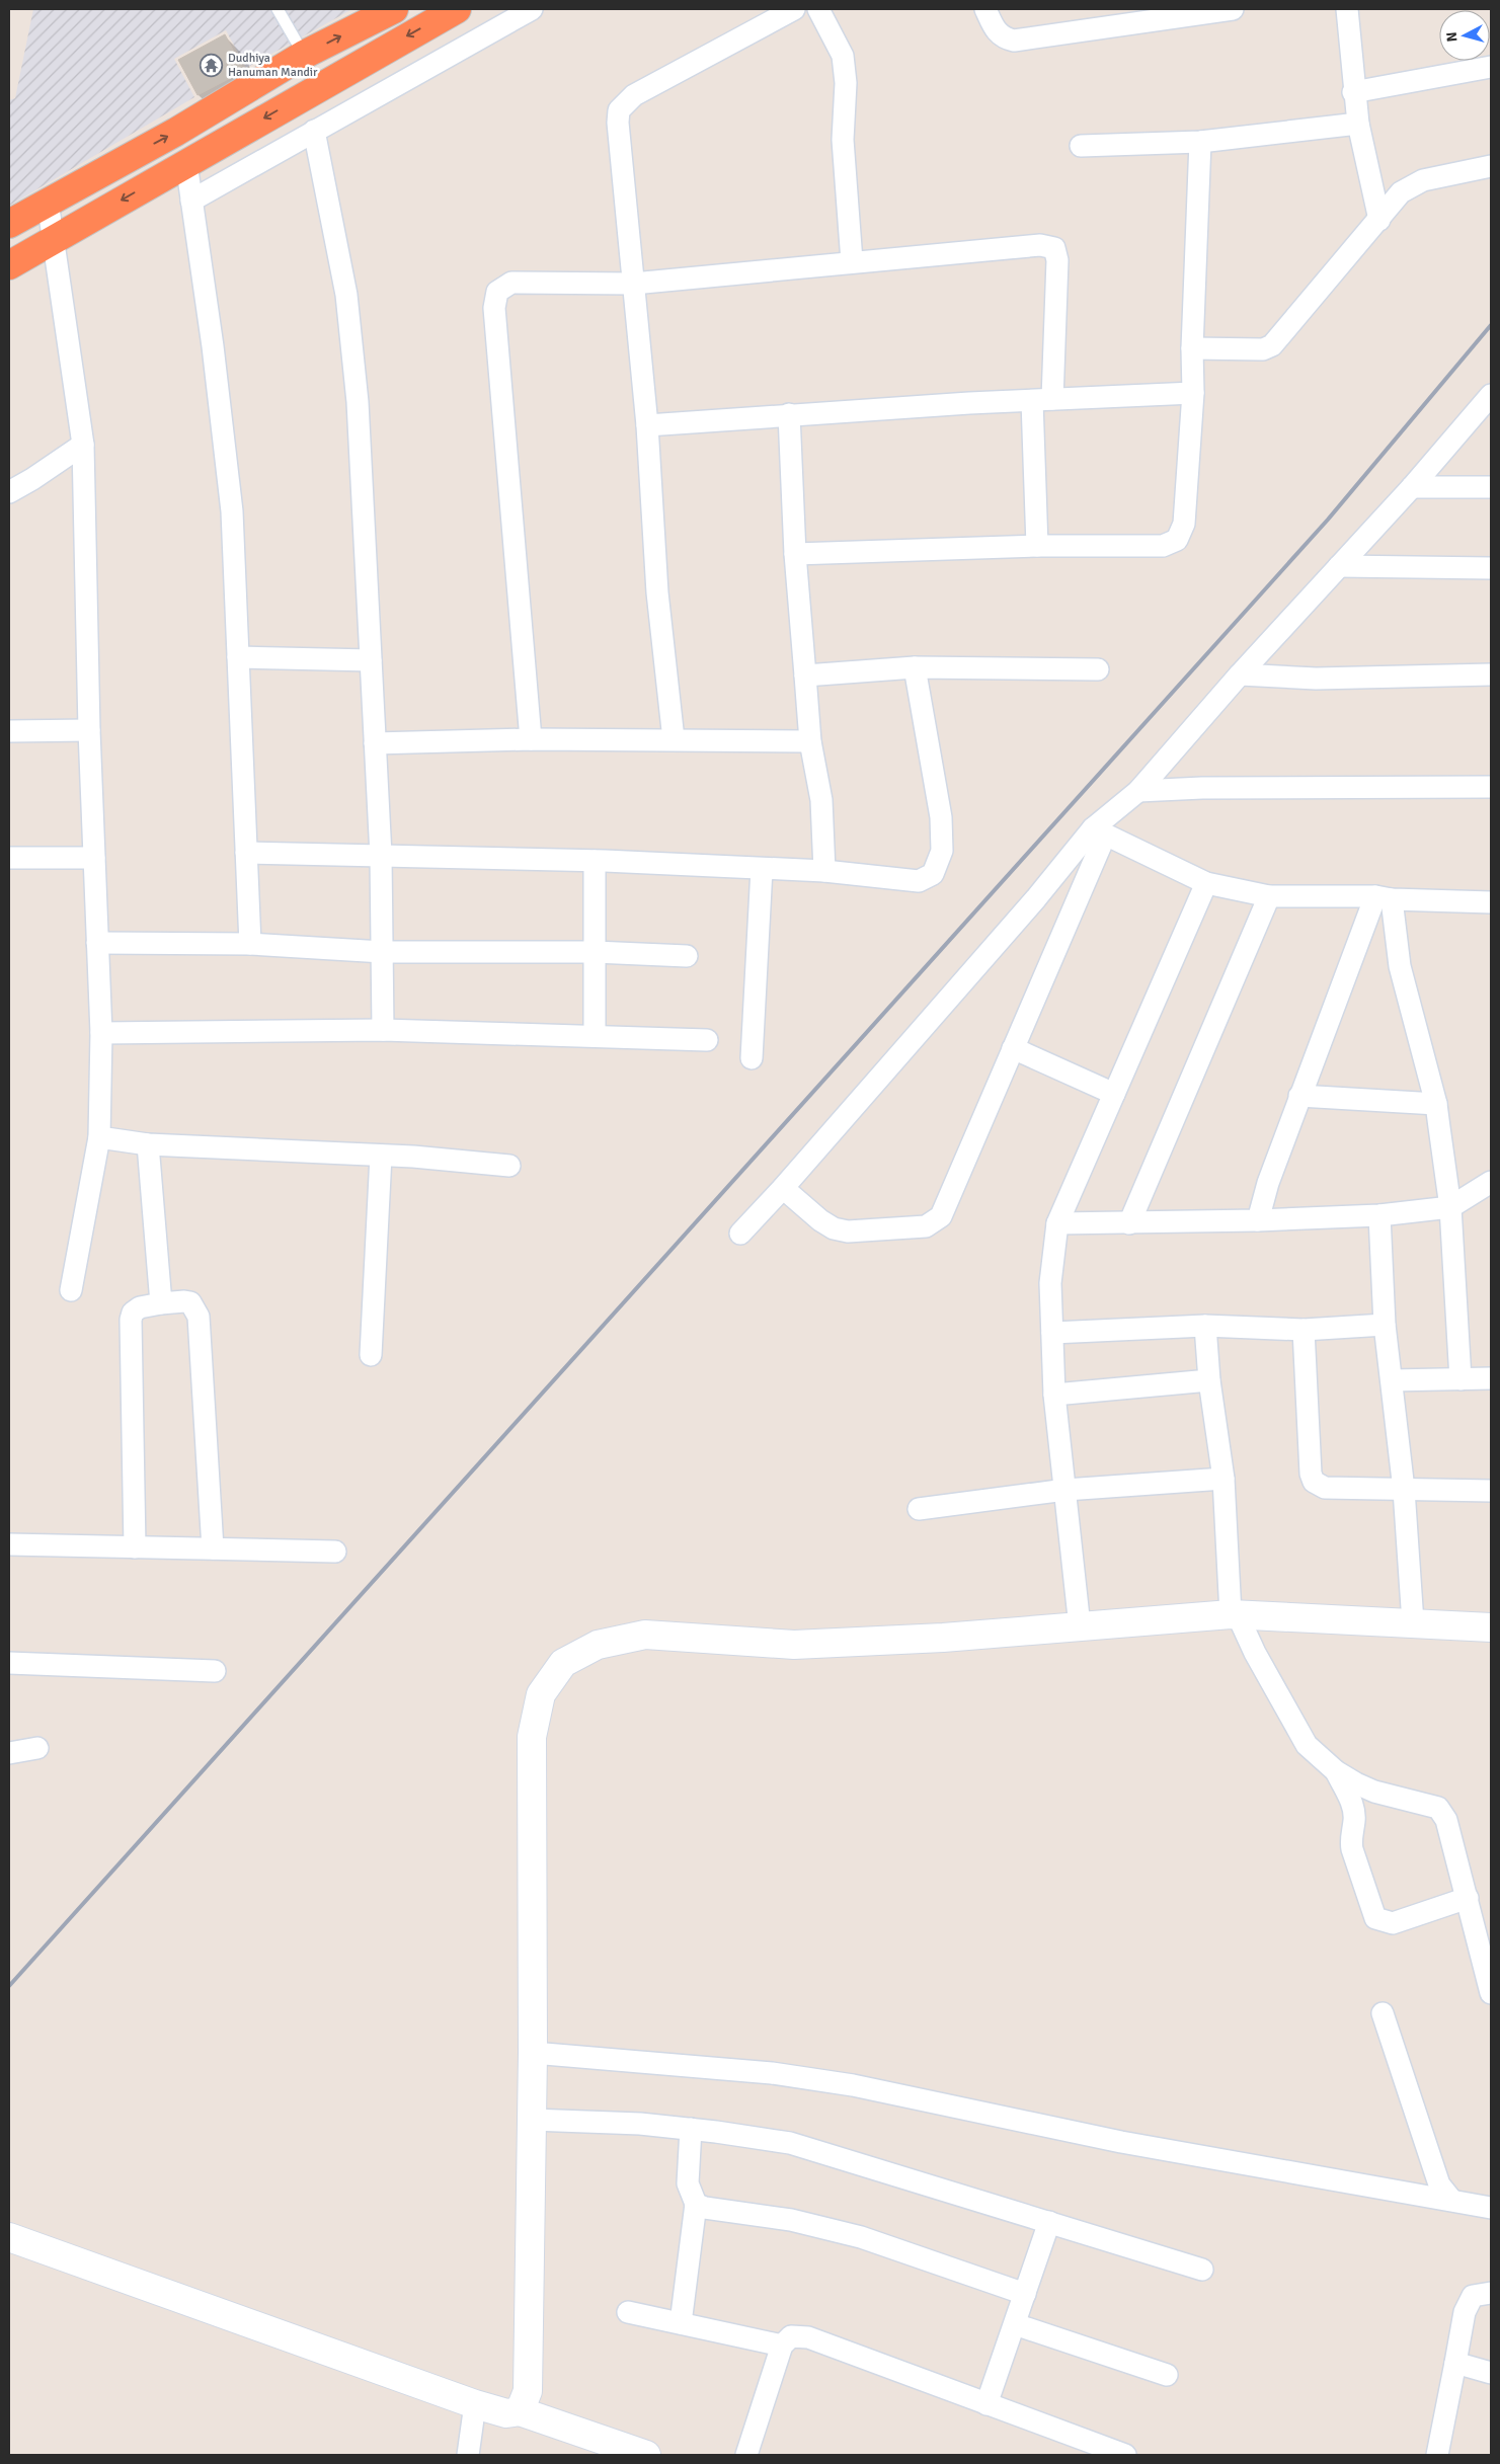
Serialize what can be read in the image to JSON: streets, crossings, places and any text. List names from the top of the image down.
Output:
{
  "places": {
    "temple": ["Dudhiya Hanuman Mandir"]
  },
  "north": "left"
}
